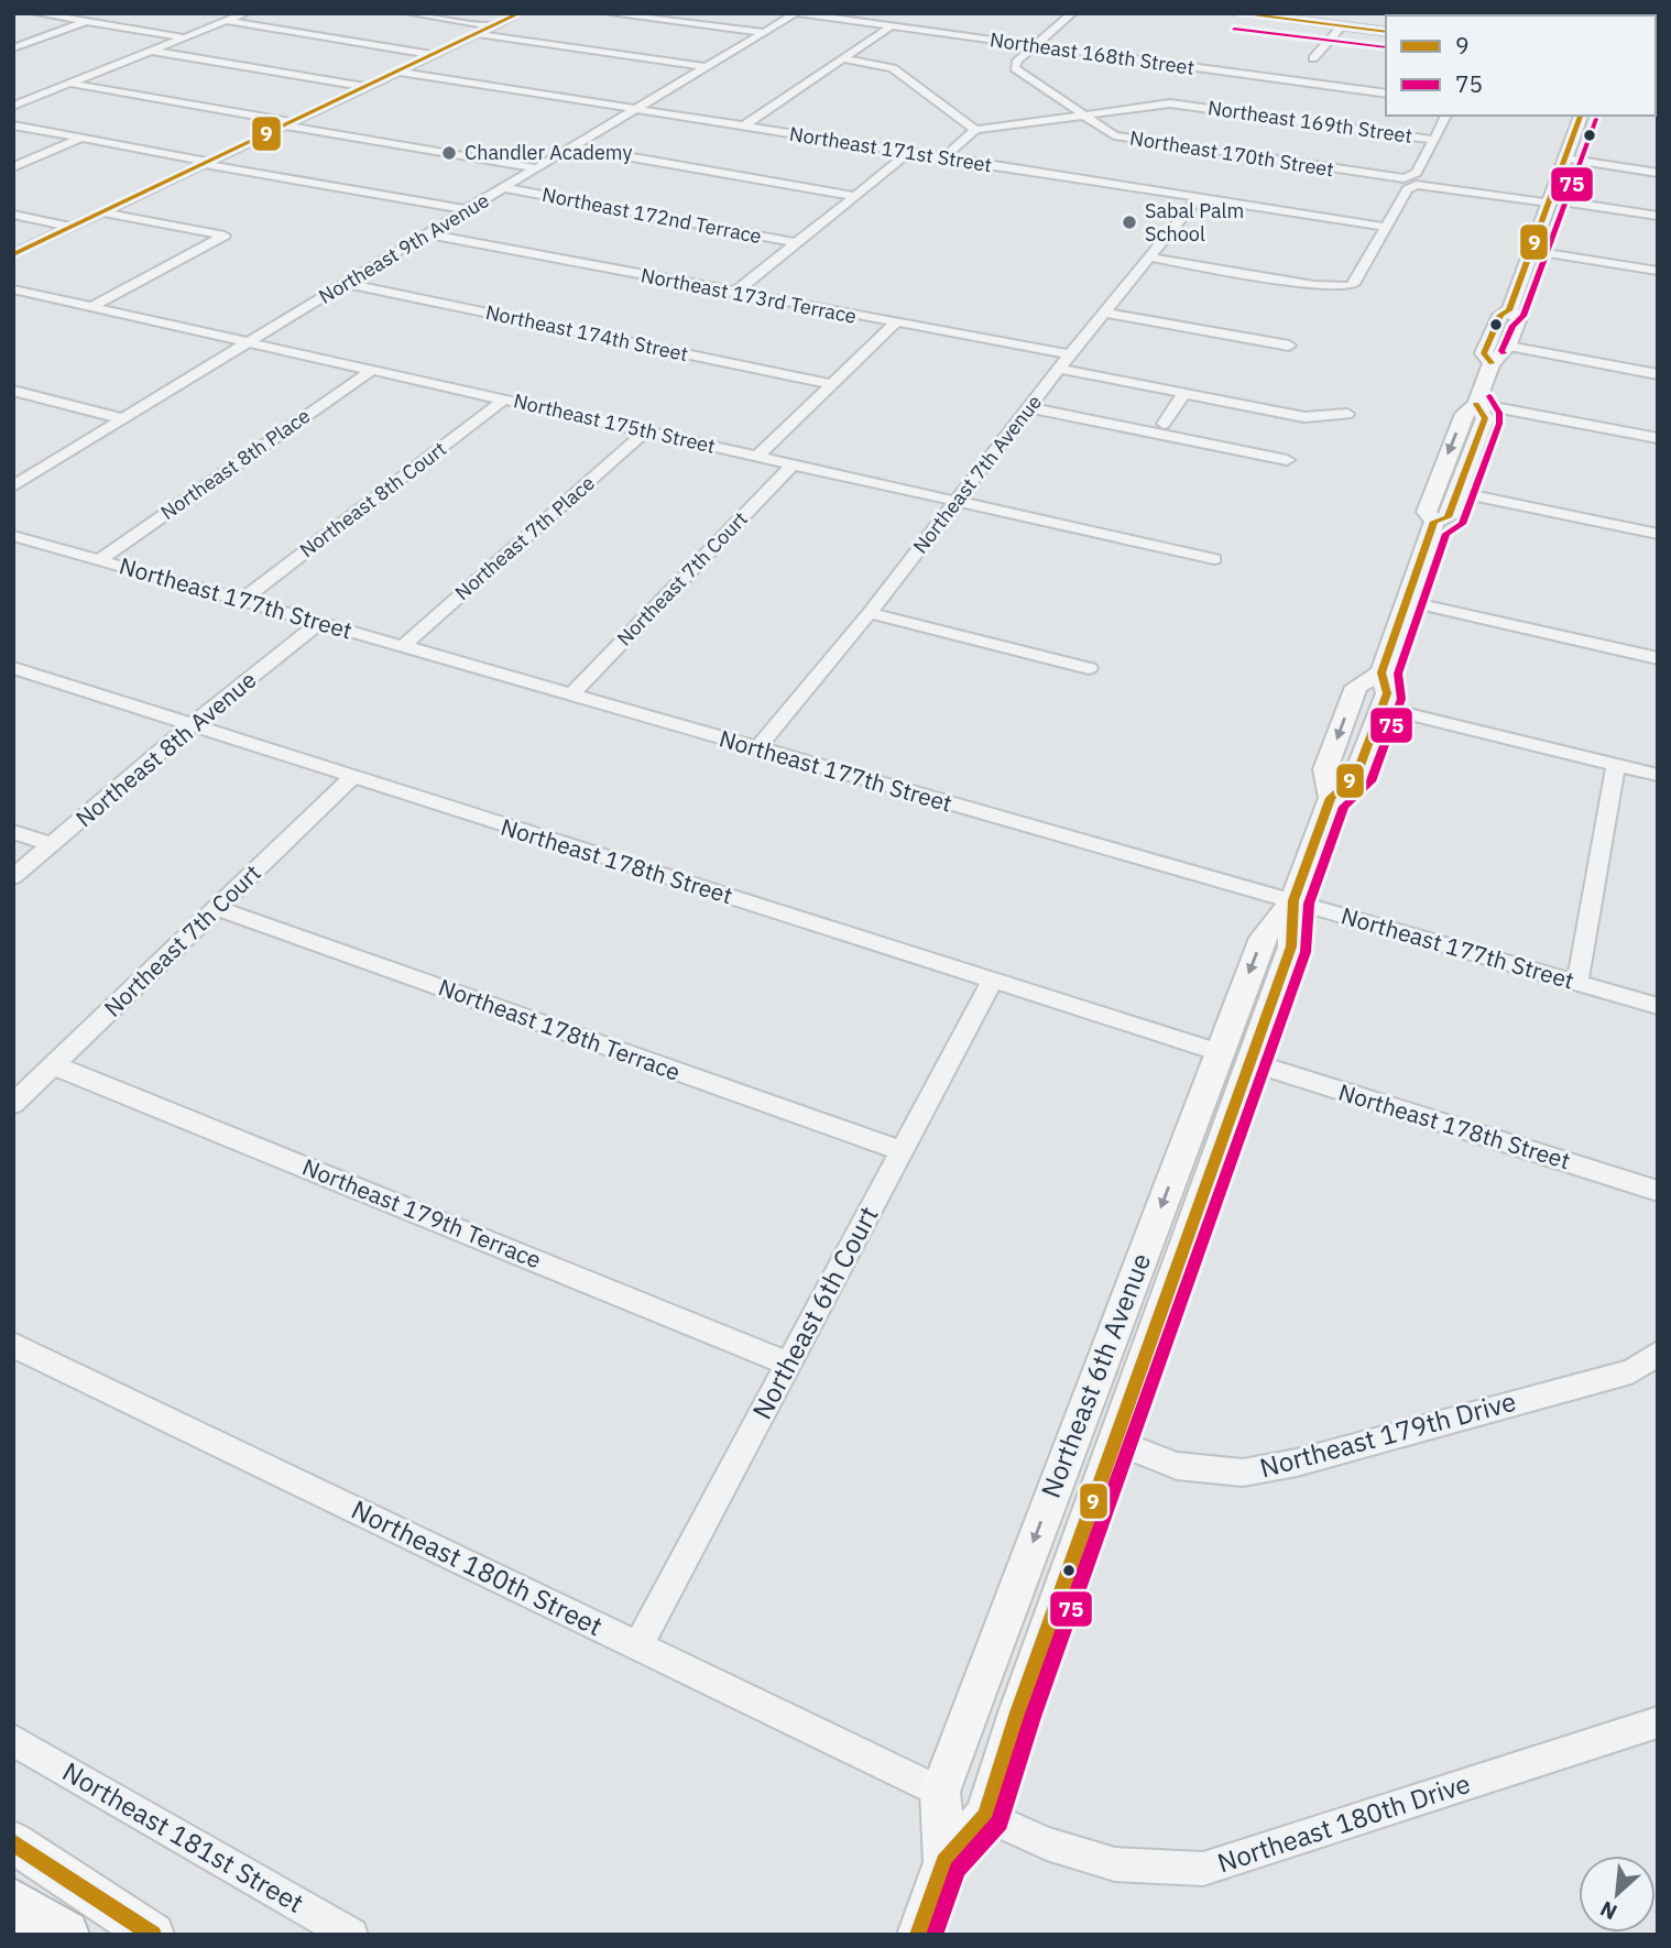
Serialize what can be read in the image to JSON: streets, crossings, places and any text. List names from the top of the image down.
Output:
{
  "streets": {
    "main road": ["Northeast 6th Avenue"],
    "street": [
      "Northeast 168th Street",
      "Northeast 169th Street",
      "Northeast 171st Street",
      "Northeast 170th Street",
      "Northeast 172nd Terrace",
      "Northeast 9th Avenue",
      "Northeast 173rd Terrace",
      "Northeast 174th Street",
      "Northeast 175th Street",
      "Northeast 8th Place",
      "Northeast 7th Avenue",
      "Northeast 8th Court",
      "Northeast 7th Place",
      "Northeast 7th Court",
      "Northeast 177th Street",
      "Northeast 8th Avenue",
      "Northeast 178th Street",
      "Northeast 178th Terrace",
      "Northeast 179th Terrace",
      "Northeast 6th Court",
      "Northeast 179th Drive",
      "Northeast 180th Street",
      "Northeast 180th Drive",
      "Northeast 181st Street"
    ]
  },
  "crossings": [
    ["Northeast 168th Street", "Northeast 9th Avenue"],
    ["Northeast 169th Street", "Northeast 170th Street"],
    ["Northeast 171st Street", "Northeast 9th Avenue"],
    ["Northeast 171st Street", "Northeast 7th Avenue"],
    ["Northeast 170th Street", "Northeast 6th Avenue"],
    ["Northeast 172nd Terrace", "Northeast 9th Avenue"],
    ["Northeast 9th Avenue", "Northeast 173rd Terrace"],
    ["Northeast 9th Avenue", "Northeast 174th Street"],
    ["Northeast 9th Avenue", "Northeast 175th Street"],
    ["Northeast 173rd Terrace", "Northeast 7th Avenue"],
    ["Northeast 175th Street", "Northeast 8th Place"],
    ["Northeast 175th Street", "Northeast 7th Avenue"],
    ["Northeast 175th Street", "Northeast 8th Court"],
    ["Northeast 175th Street", "Northeast 7th Place"],
    ["Northeast 175th Street", "Northeast 7th Court"],
    ["Northeast 8th Place", "Northeast 177th Street"],
    ["Northeast 7th Avenue", "Northeast 177th Street"],
    ["Northeast 8th Court", "Northeast 177th Street"],
    ["Northeast 7th Place", "Northeast 177th Street"],
    ["Northeast 7th Court", "Northeast 177th Street"],
    ["Northeast 7th Court", "Northeast 178th Street"],
    ["Northeast 7th Court", "Northeast 178th Terrace"],
    ["Northeast 7th Court", "Northeast 179th Terrace"],
    ["Northeast 177th Street", "Northeast 8th Avenue"],
    ["Northeast 177th Street", "Northeast 6th Avenue"],
    ["Northeast 8th Avenue", "Northeast 178th Street"],
    ["Northeast 178th Street", "Northeast 6th Court"],
    ["Northeast 178th Street", "Northeast 6th Avenue"],
    ["Northeast 178th Terrace", "Northeast 6th Court"],
    ["Northeast 179th Terrace", "Northeast 6th Court"],
    ["Northeast 6th Court", "Northeast 180th Street"],
    ["Northeast 6th Avenue", "Northeast 179th Drive"],
    ["Northeast 6th Avenue", "Northeast 180th Street"],
    ["Northeast 6th Avenue", "Northeast 180th Drive"]
  ],
  "places": ["Chandler Academy", "Sabal Palm School"],
  "lines": ["transit line 9", "transit line 75"],
  "legend": ["9", "75"],
  "north": "bottom left"
}
